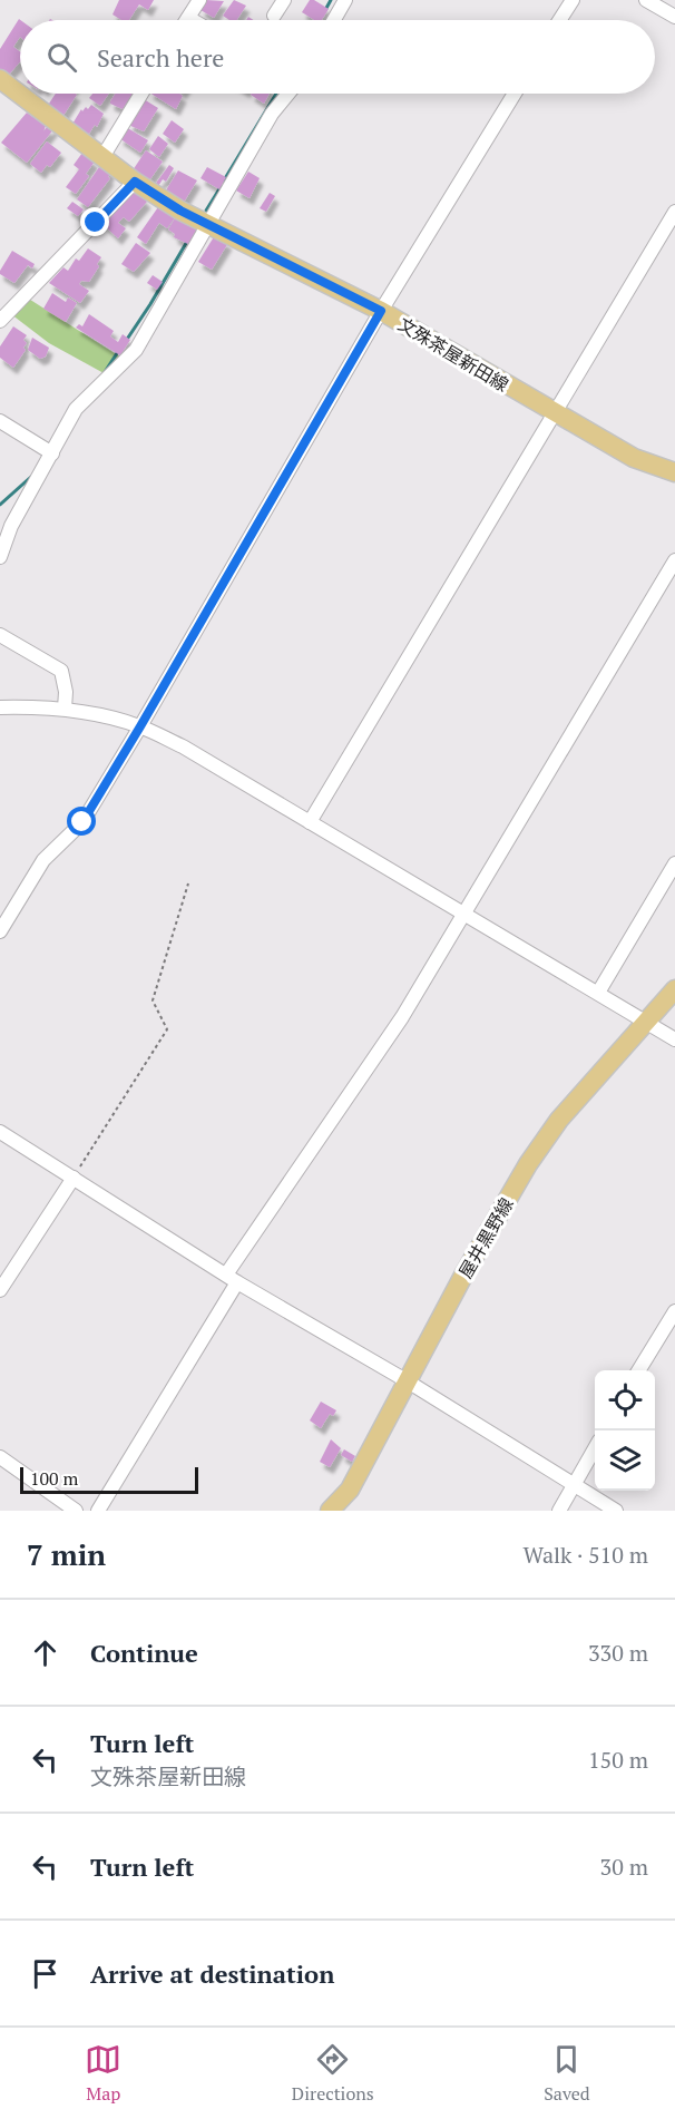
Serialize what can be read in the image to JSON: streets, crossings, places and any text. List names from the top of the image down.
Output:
{
  "streets": {
    "main road": ["文殊茶屋新田線", "屋井黒野線"]
  },
  "scale_bar": "100 m",
  "page": {
    "search": "Search here",
    "scale": "100 m",
    "heading": ["7 min", "Walk · 510 m"],
    "list": [
      ["Continue", "330 m"],
      ["Turn left", "文殊茶屋新田線", "150 m"],
      ["Turn left", "30 m"],
      "Arrive at destination"
    ],
    "nav": ["Map", "Directions", "Saved"]
  }
}
